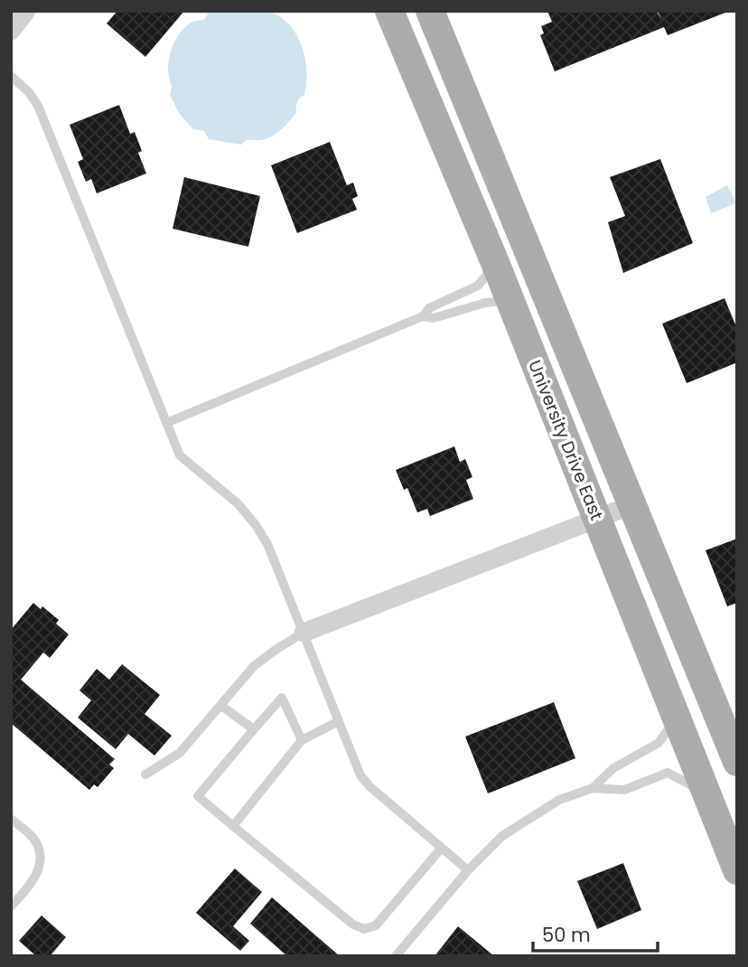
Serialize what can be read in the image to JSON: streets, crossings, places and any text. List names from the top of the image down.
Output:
{
  "streets": {
    "main road": ["University Drive East"]
  },
  "scale_bar": "50 m"
}
